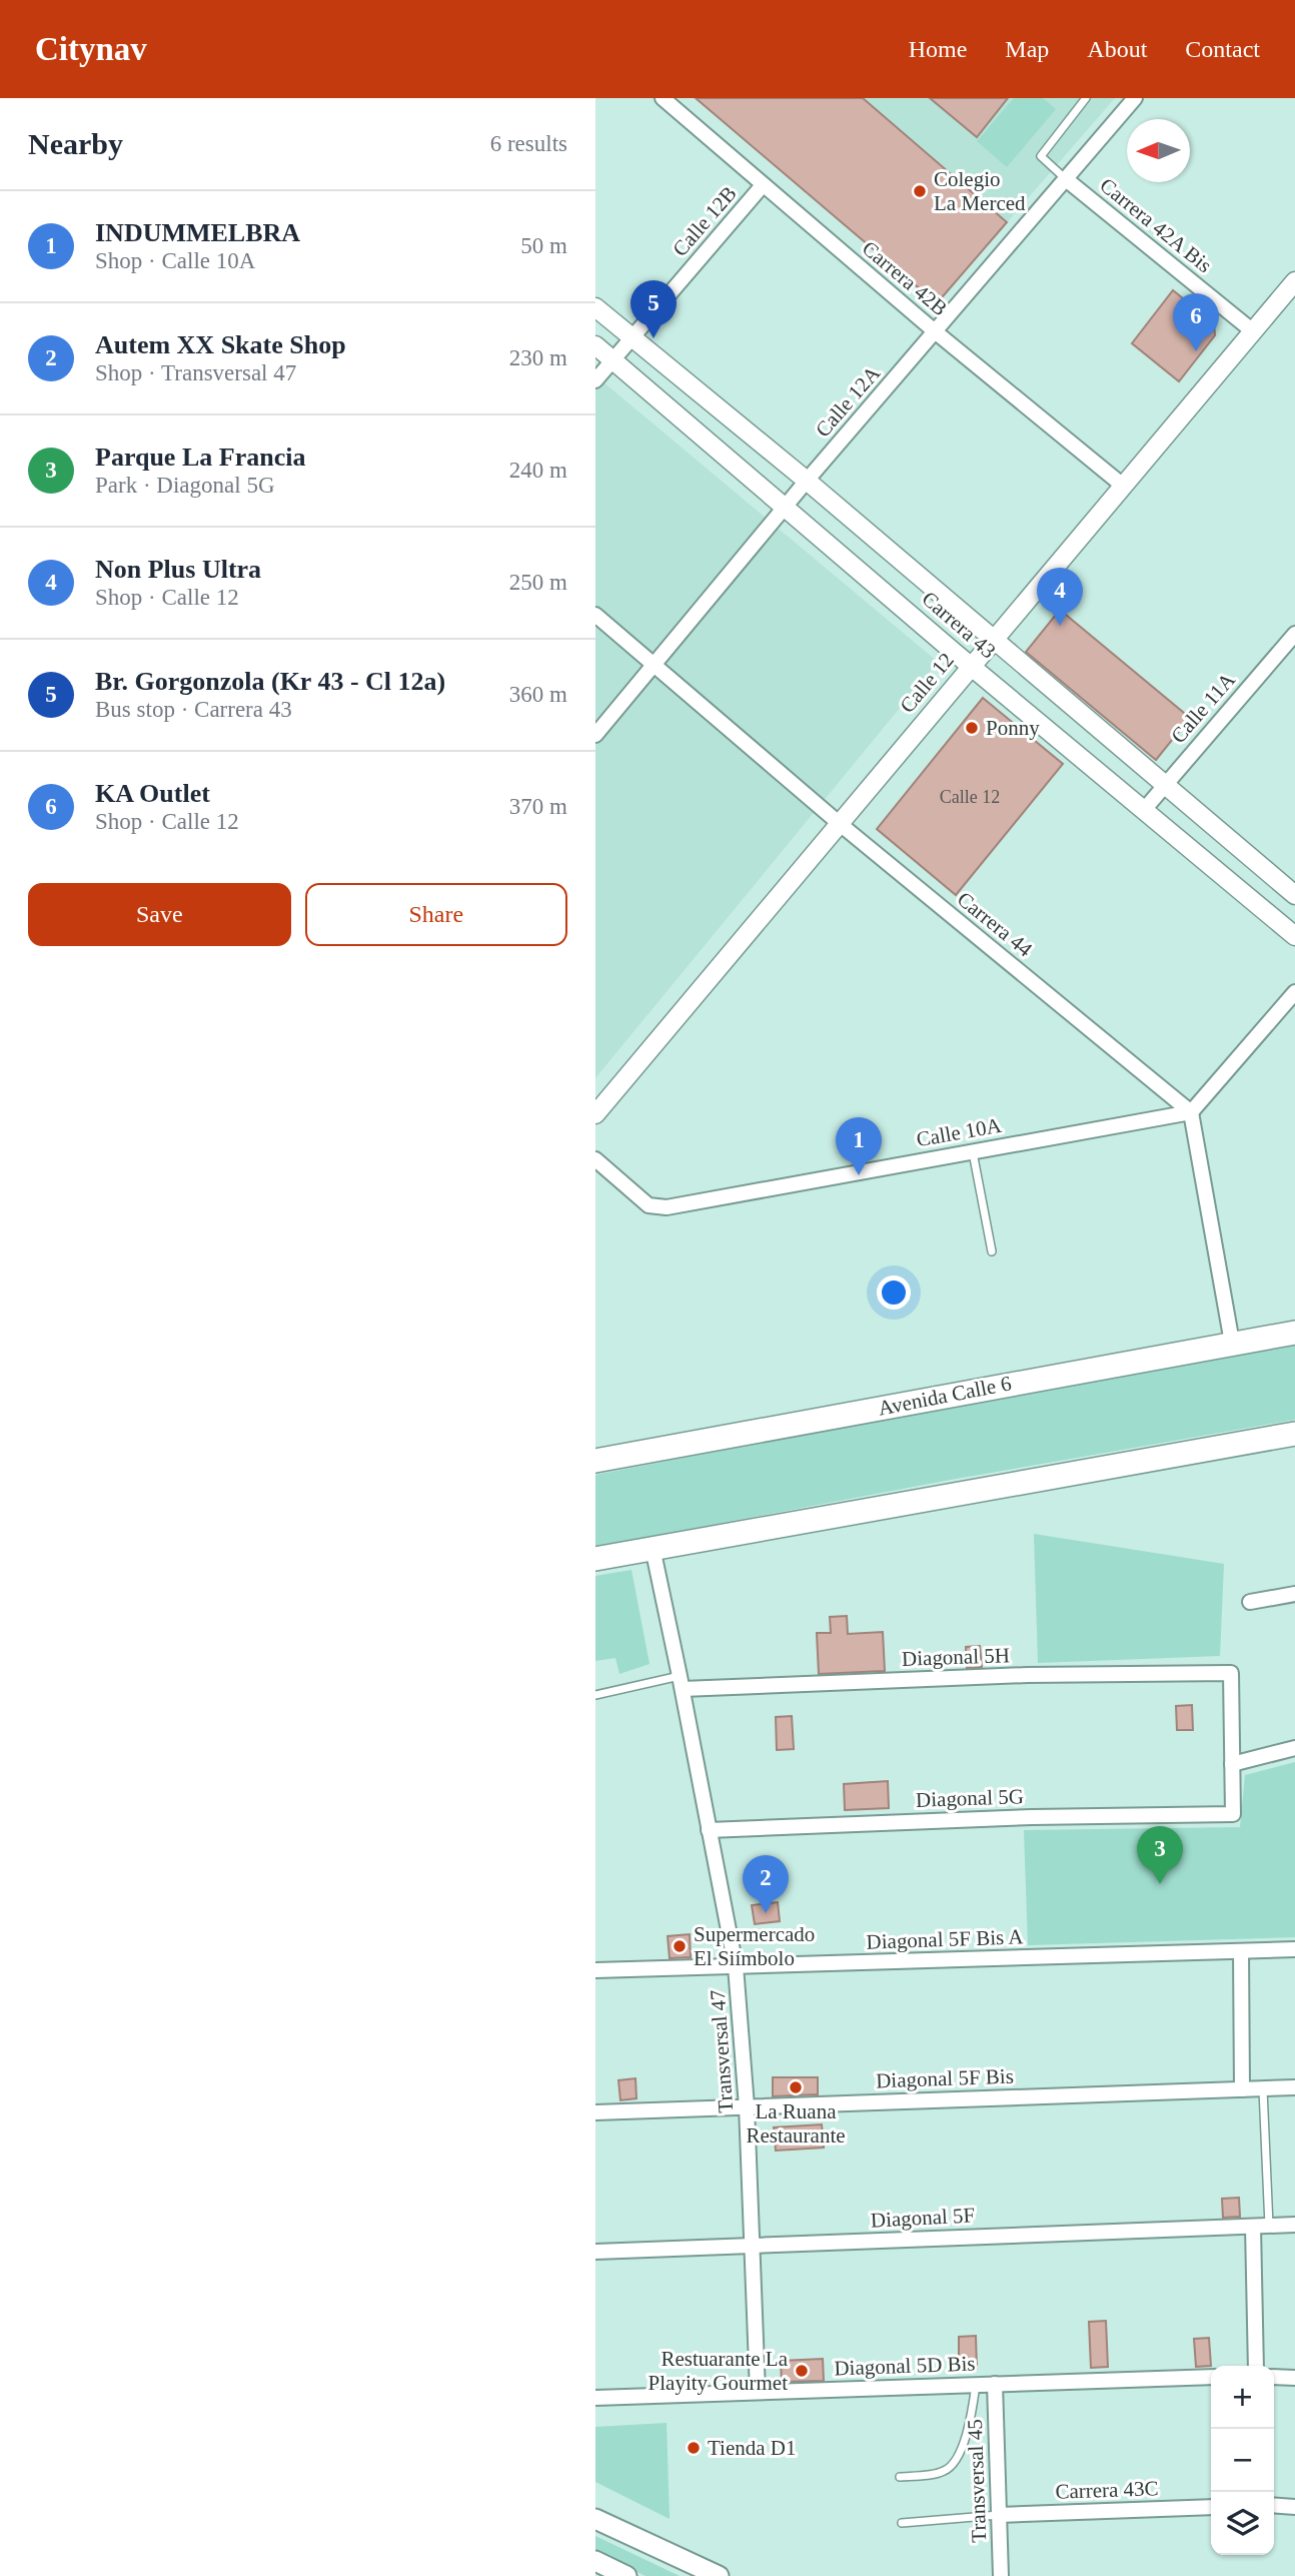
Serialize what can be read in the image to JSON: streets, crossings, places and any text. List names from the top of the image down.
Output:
{
  "streets": {
    "main road": ["Avenida Calle 6"],
    "street": [
      "Calle 12B",
      "Carrera 42A Bis",
      "Carrera 42B",
      "Calle 12A",
      "Carrera 43",
      "Calle 12",
      "Calle 11A",
      "Carrera 44",
      "Calle 10A",
      "Diagonal 5H",
      "Diagonal 5G",
      "Diagonal 5F Bis A",
      "Transversal 47",
      "Diagonal 5F Bis",
      "Diagonal 5F",
      "Diagonal 5D Bis",
      "Transversal 45",
      "Carrera 43C"
    ]
  },
  "crossings": [
    ["Calle 12B", "Carrera 42B"],
    ["Calle 12B", "Carrera 43"],
    ["Carrera 42A Bis", "Calle 12A"],
    ["Carrera 42A Bis", "Calle 12"],
    ["Carrera 42B", "Calle 12A"],
    ["Carrera 42B", "Calle 12"],
    ["Calle 12A", "Carrera 43"],
    ["Calle 12A", "Carrera 44"],
    ["Carrera 43", "Calle 12"],
    ["Carrera 43", "Calle 11A"],
    ["Calle 12", "Carrera 44"],
    ["Carrera 44", "Calle 10A"],
    ["Diagonal 5H", "Diagonal 5G"],
    ["Diagonal 5H", "Transversal 47"],
    ["Diagonal 5G", "Transversal 47"],
    ["Diagonal 5F Bis A", "Transversal 47"],
    ["Transversal 47", "Diagonal 5F Bis"],
    ["Transversal 47", "Diagonal 5F"],
    ["Transversal 47", "Diagonal 5D Bis"],
    ["Diagonal 5D Bis", "Transversal 45"],
    ["Transversal 45", "Carrera 43C"]
  ],
  "places": [
    "Colegio La Merced",
    "Ponny",
    "Supermercado El Siímbolo",
    "La Ruana Restaurante",
    "Restuarante La Playity Gourmet",
    "Tienda D1"
  ],
  "house_numbers": ["Calle 12"],
  "north": "left",
  "page": {
    "header": "Citynav",
    "nav": [
      "Home",
      "Map",
      "About",
      "Contact"
    ],
    "heading": ["Nearby", "6 results"],
    "list": [
      {
        "mark": "1",
        "name": "INDUMMELBRA",
        "note": "Shop · Calle 10A",
        "value": "50 m"
      },
      {
        "mark": "2",
        "name": "Autem XX Skate Shop",
        "note": "Shop · Transversal 47",
        "value": "230 m"
      },
      {
        "mark": "3",
        "name": "Parque La Francia",
        "note": "Park · Diagonal 5G",
        "value": "240 m"
      },
      {
        "mark": "4",
        "name": "Non Plus Ultra",
        "note": "Shop · Calle 12",
        "value": "250 m"
      },
      {
        "mark": "5",
        "name": "Br. Gorgonzola (Kr 43 - Cl 12a)",
        "note": "Bus stop · Carrera 43",
        "value": "360 m"
      },
      {
        "mark": "6",
        "name": "KA Outlet",
        "note": "Shop · Calle 12",
        "value": "370 m"
      }
    ],
    "pins": [
      "5",
      "6",
      "4",
      "1",
      "3",
      "2"
    ],
    "buttons": ["Save", "Share"],
    "map_buttons": ["+", "−"]
  }
}
